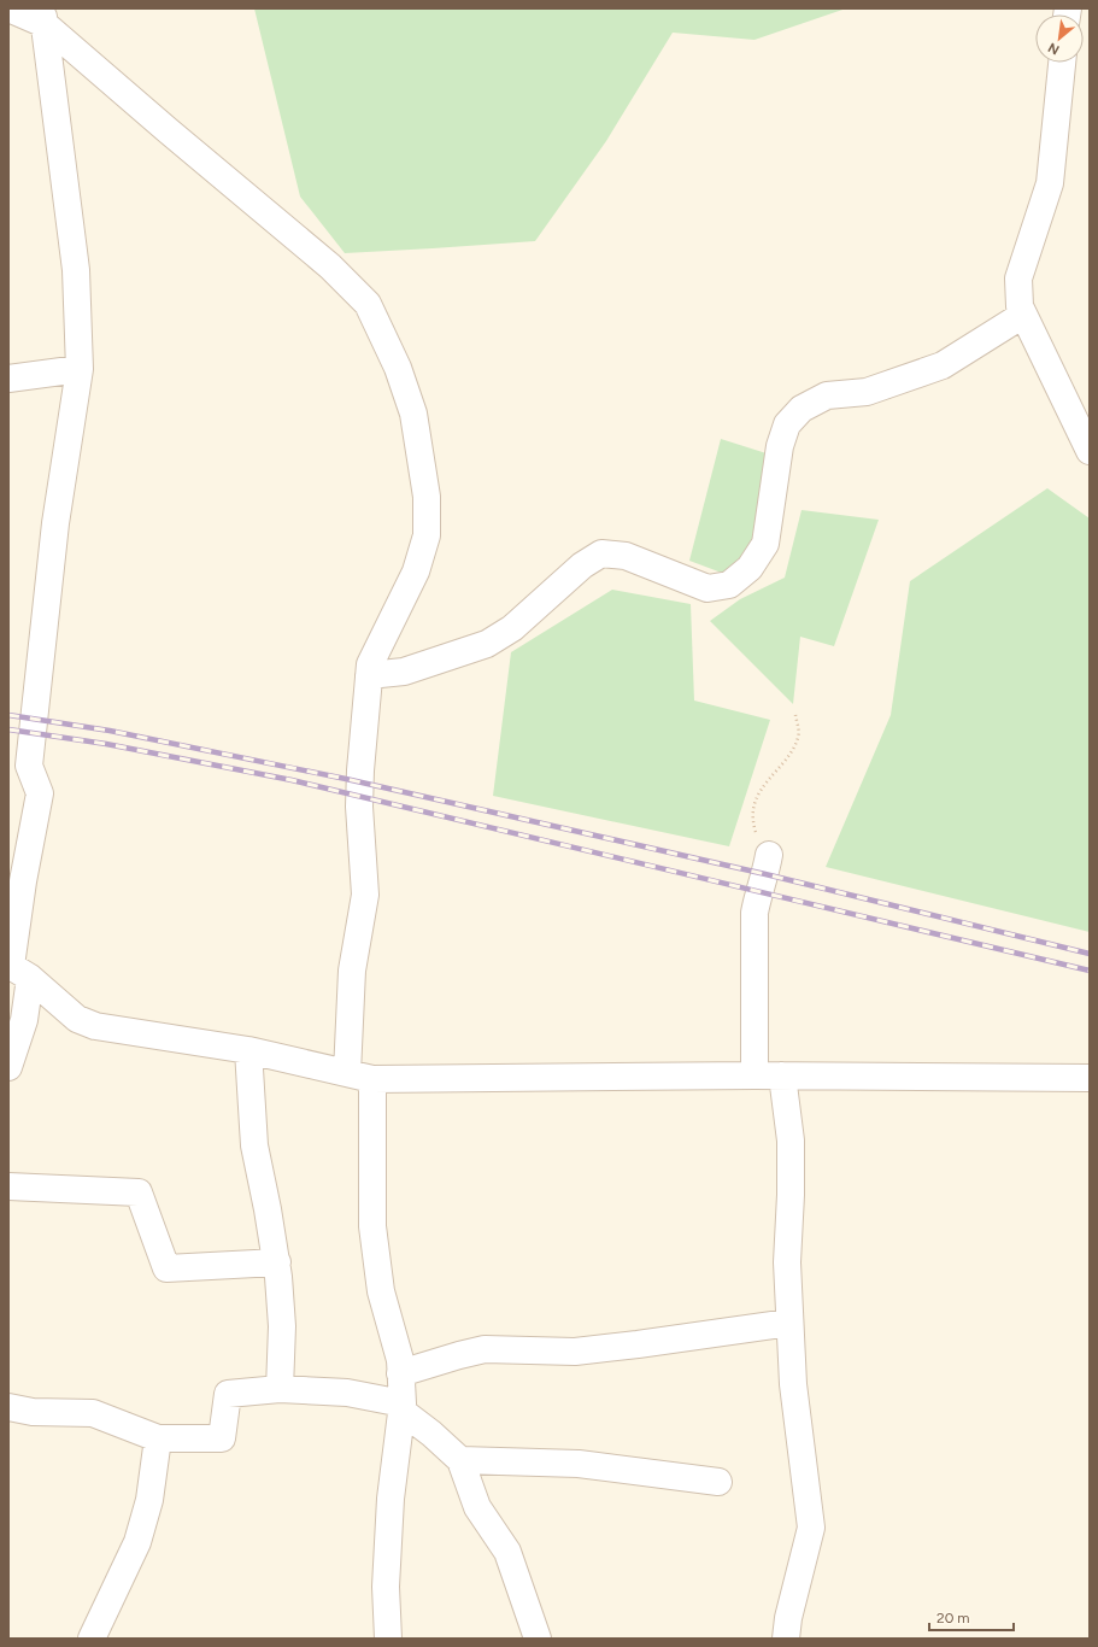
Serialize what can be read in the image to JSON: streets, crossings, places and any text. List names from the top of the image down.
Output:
{
  "scale_bar": "20 m",
  "north": "bottom left"
}
